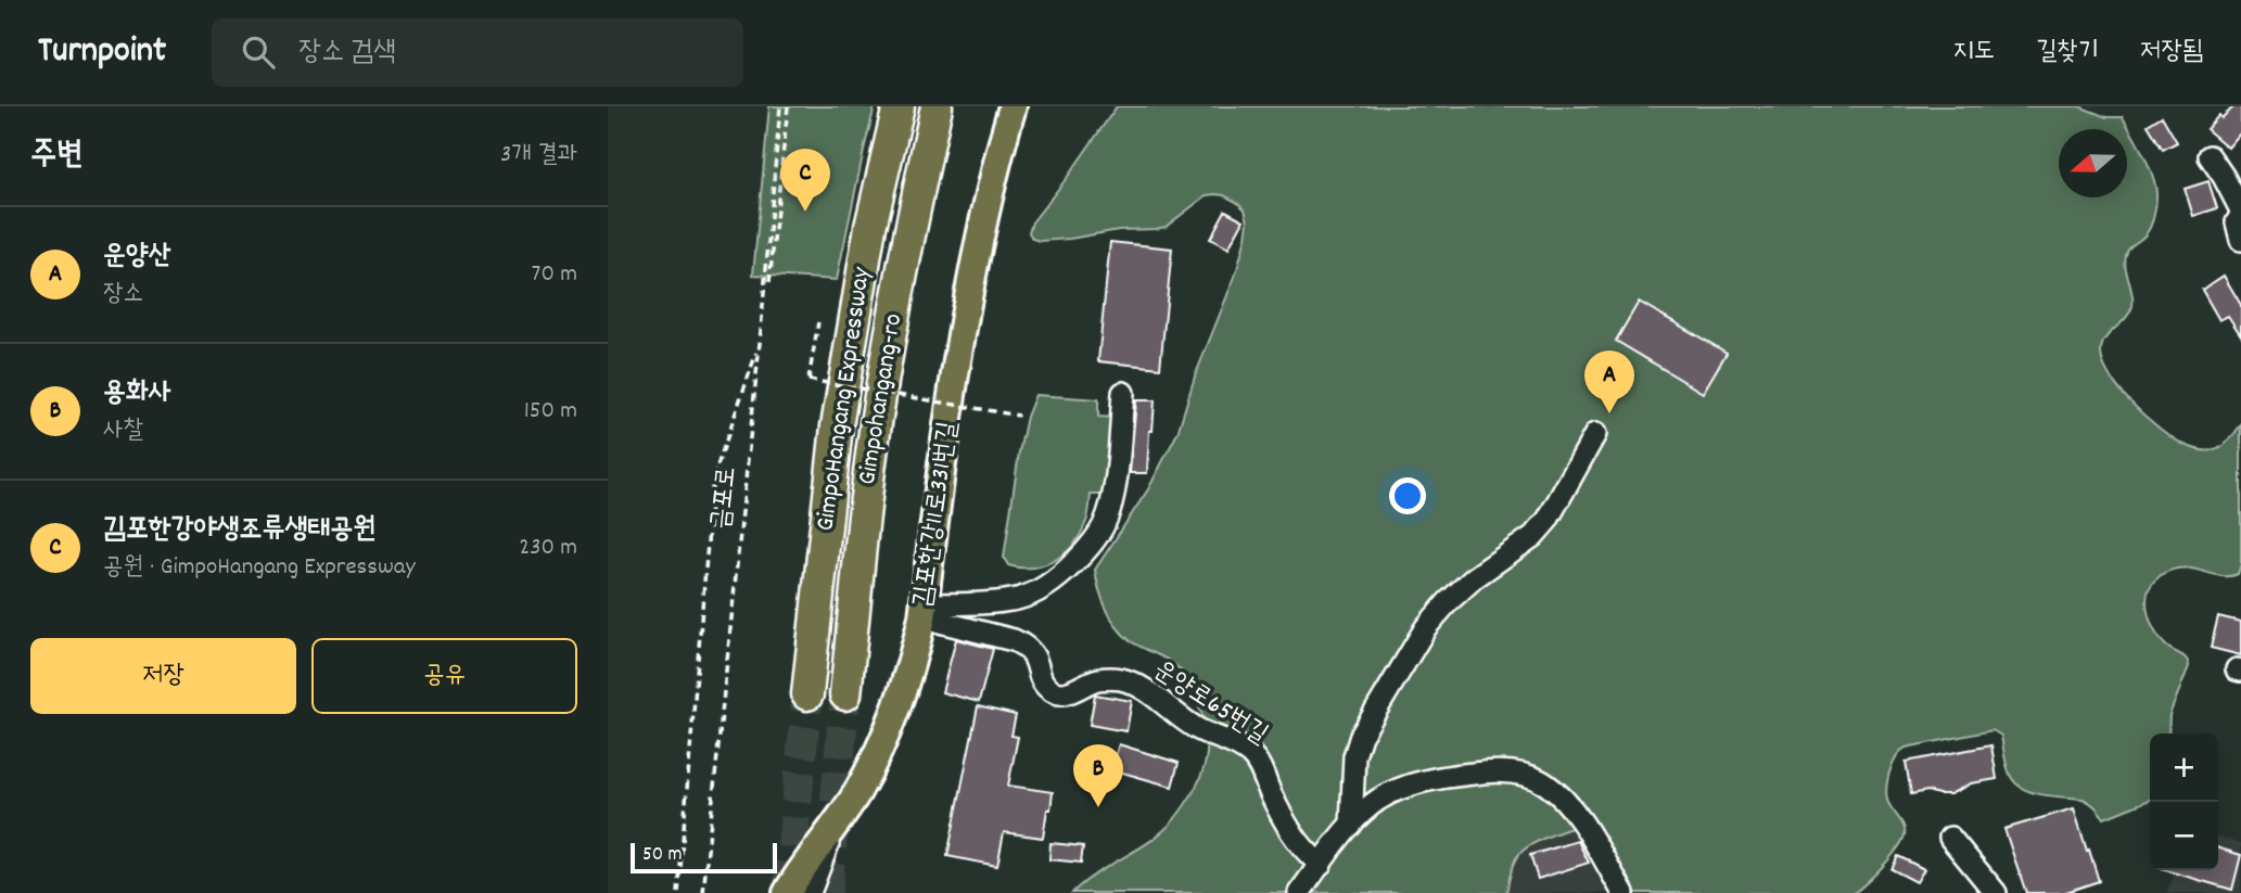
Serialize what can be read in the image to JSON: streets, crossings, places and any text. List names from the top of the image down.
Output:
{
  "streets": {
    "highway": ["GimpoHangang Expressway", "Gimpohangang-ro"],
    "main road": ["김포한강11로331번길"],
    "street": ["운양로65번길"],
    "path": ["금포로"]
  },
  "crossings": [
    ["김포한강11로331번길", "운양로65번길"]
  ],
  "scale_bar": "50 m",
  "north": "left",
  "page": {
    "header": "Turnpoint",
    "search": "장소 검색",
    "nav": ["지도", "길찾기", "저장됨"],
    "heading": ["주변", "3개 결과"],
    "pins": ["C", "A", "B"],
    "list": [
      {
        "mark": "A",
        "name": "운양산",
        "note": "장소",
        "value": "70 m"
      },
      {
        "mark": "B",
        "name": "용화사",
        "note": "사찰",
        "value": "150 m"
      },
      {
        "mark": "C",
        "name": "김포한강야생조류생태공원",
        "note": "공원 · GimpoHangang Expressway",
        "value": "230 m"
      }
    ],
    "buttons": ["저장", "공유"],
    "map_buttons": ["+", "−"],
    "scale": "50 m"
  }
}
